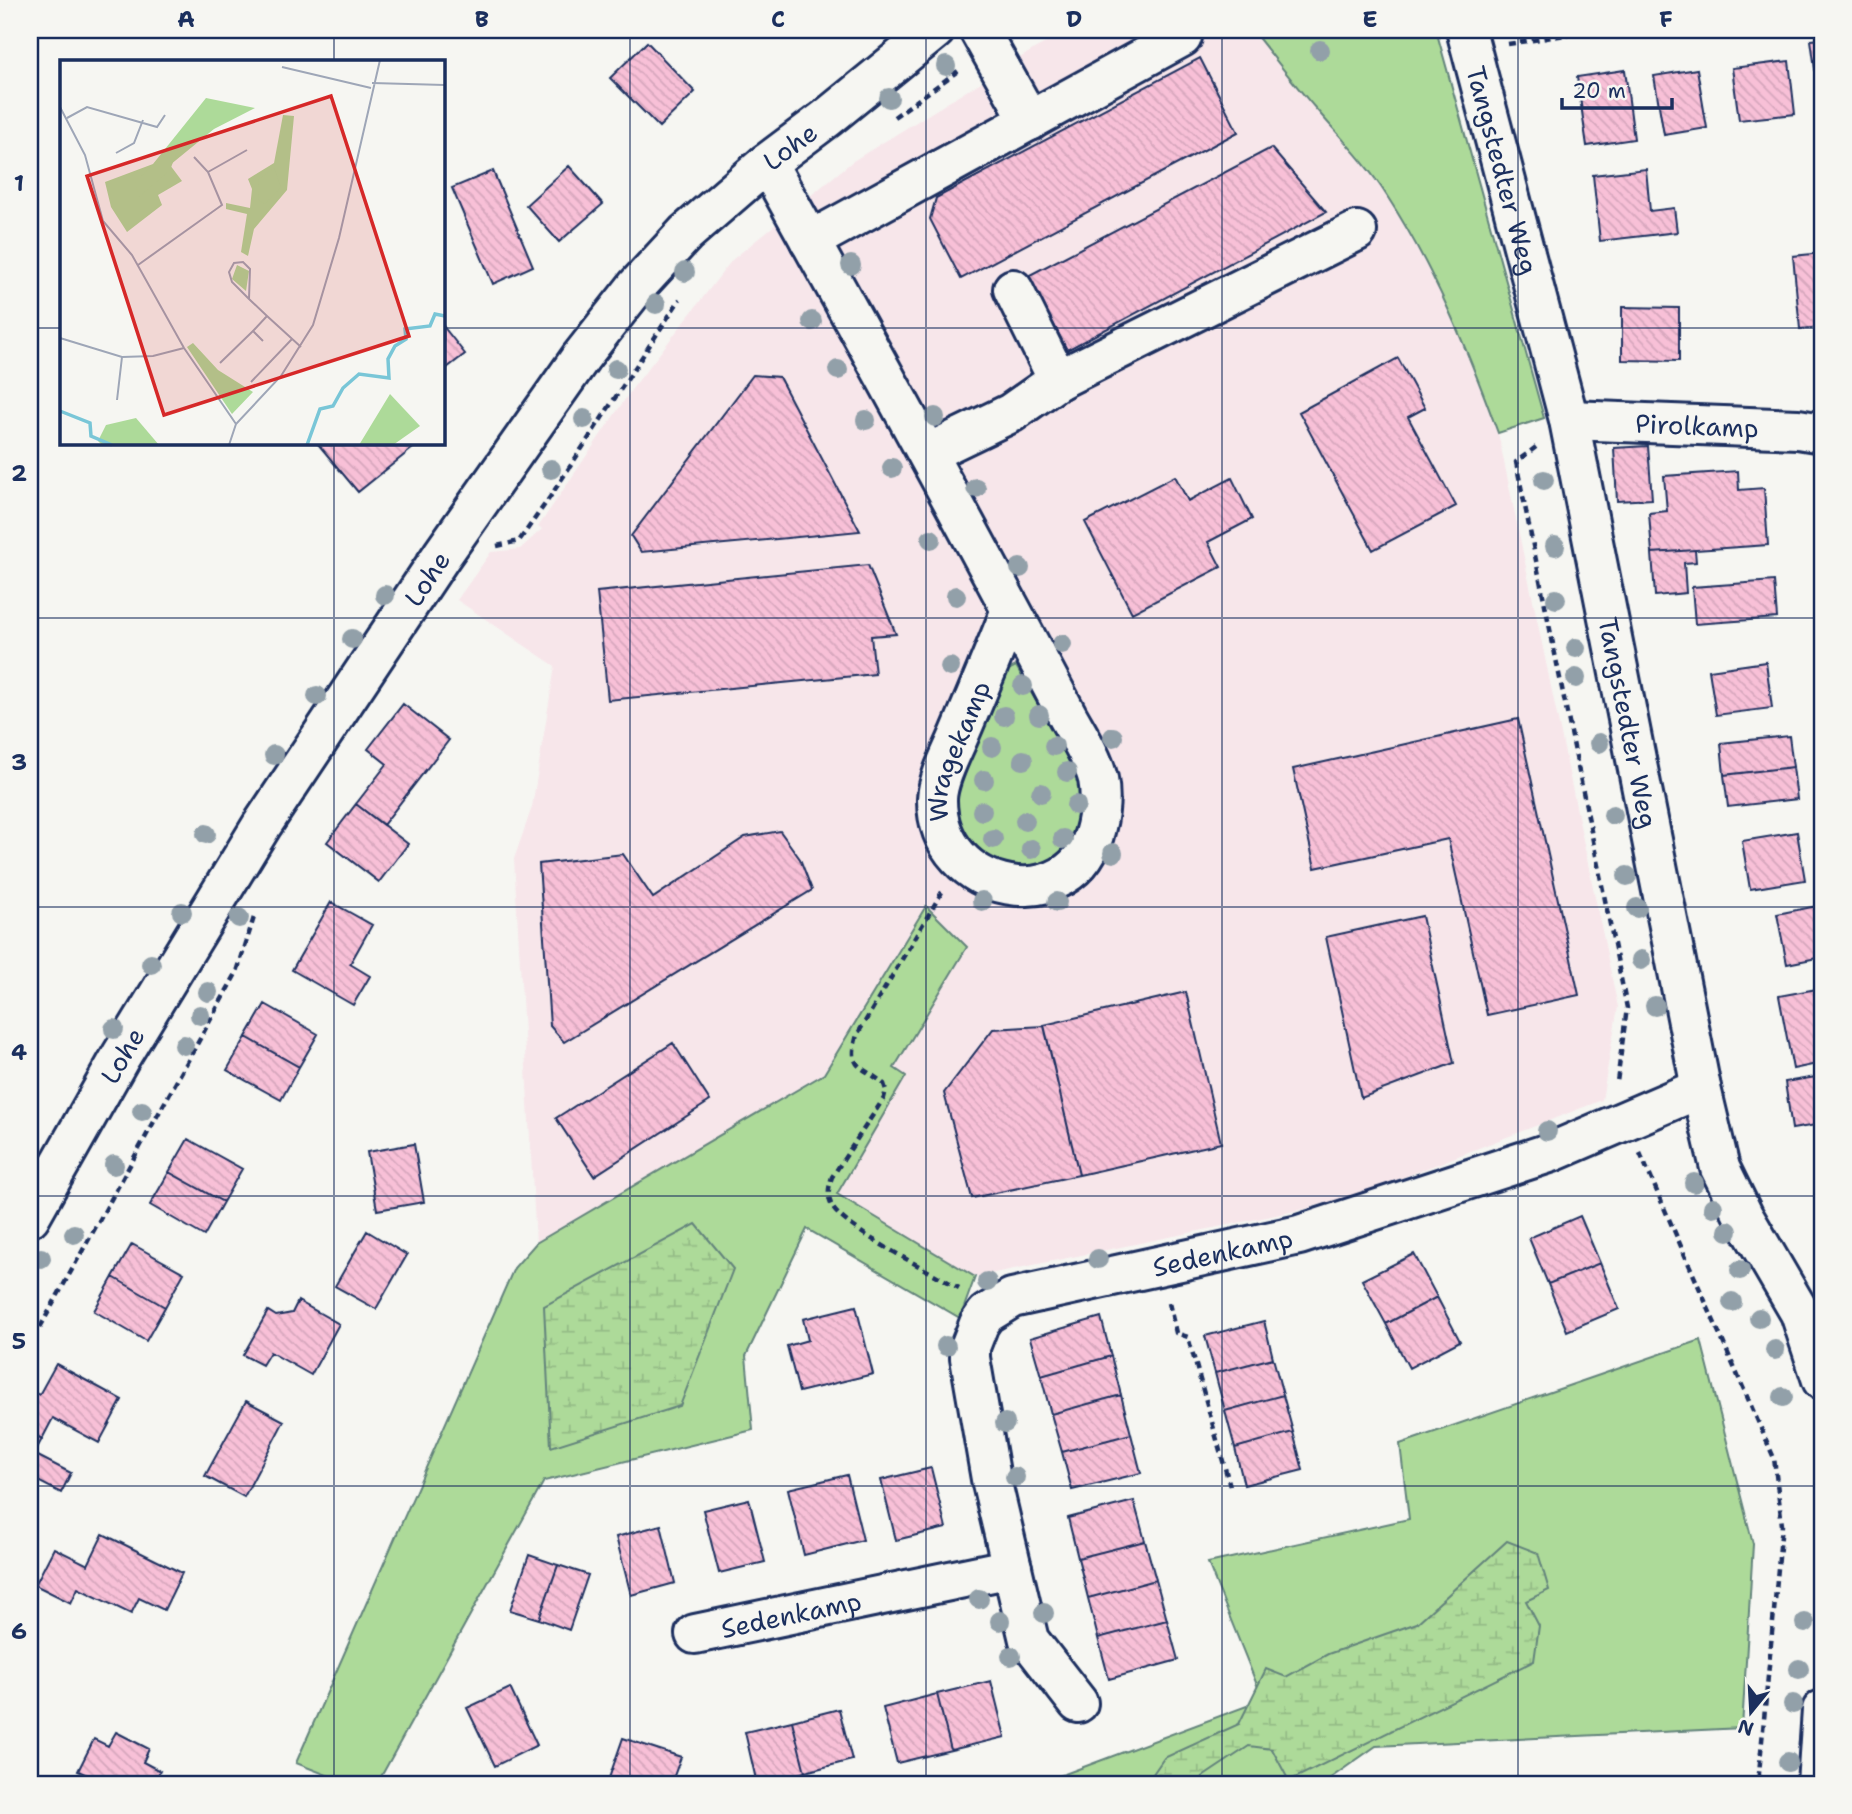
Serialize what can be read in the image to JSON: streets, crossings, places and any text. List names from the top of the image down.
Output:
{
  "streets": {
    "street": [
      "Lohe",
      "Tangstedter Weg",
      "Pirolkamp",
      "Wragekamp",
      "Sedenkamp"
    ]
  },
  "crossings": [
    ["Lohe", "Wragekamp"],
    ["Tangstedter Weg", "Pirolkamp"],
    ["Tangstedter Weg", "Sedenkamp"]
  ],
  "scale_bar": "20 m",
  "north": "bottom",
  "grid": {
    "columns": [
      "A",
      "B",
      "C",
      "D",
      "E",
      "F"
    ],
    "rows": [
      "1",
      "2",
      "3",
      "4",
      "5",
      "6"
    ]
  }
}
